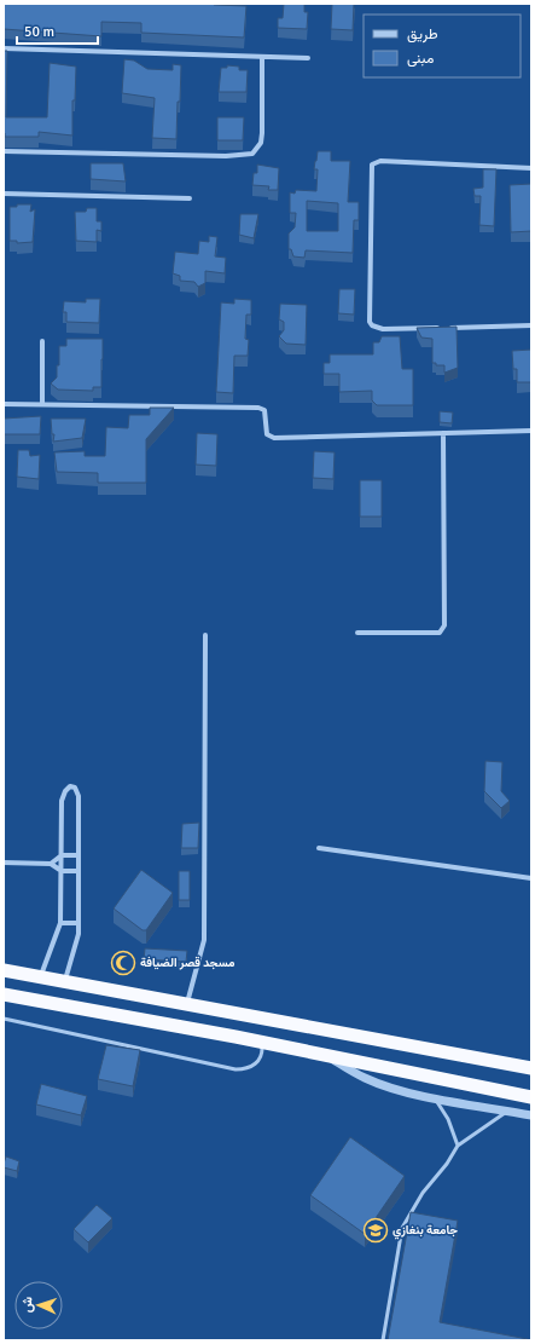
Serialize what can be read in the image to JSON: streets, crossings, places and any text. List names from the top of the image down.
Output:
{
  "places": {
    "mosque": ["مسجد قصر الضيافة"],
    "school or university": ["جامعة بنغازي"]
  },
  "legend": ["طريق", "مبنى"],
  "scale_bar": "50 m",
  "north": "left"
}
